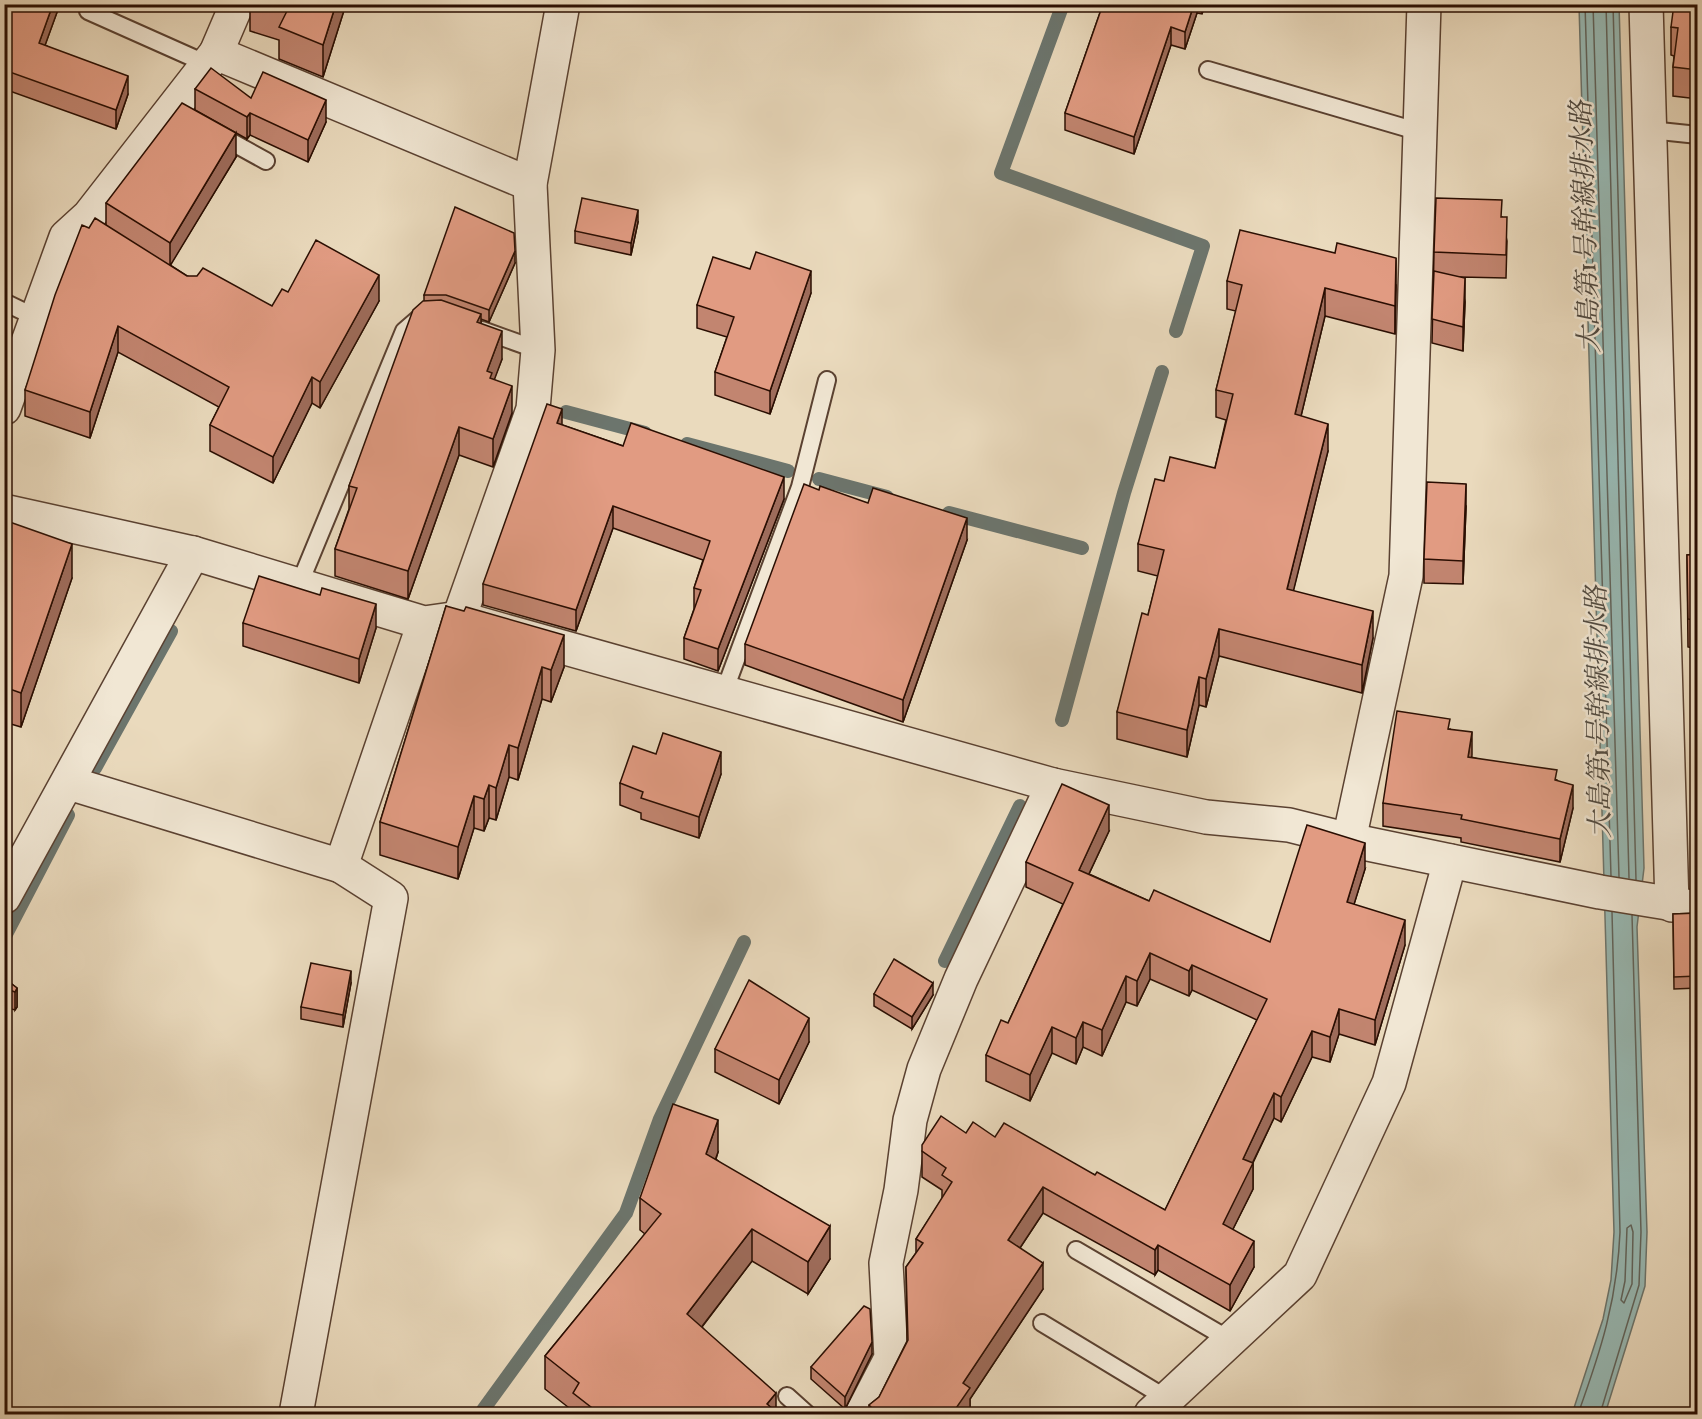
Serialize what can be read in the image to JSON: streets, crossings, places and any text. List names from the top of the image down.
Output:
{
  "water": ["大島第1号幹線排水路"]
}
